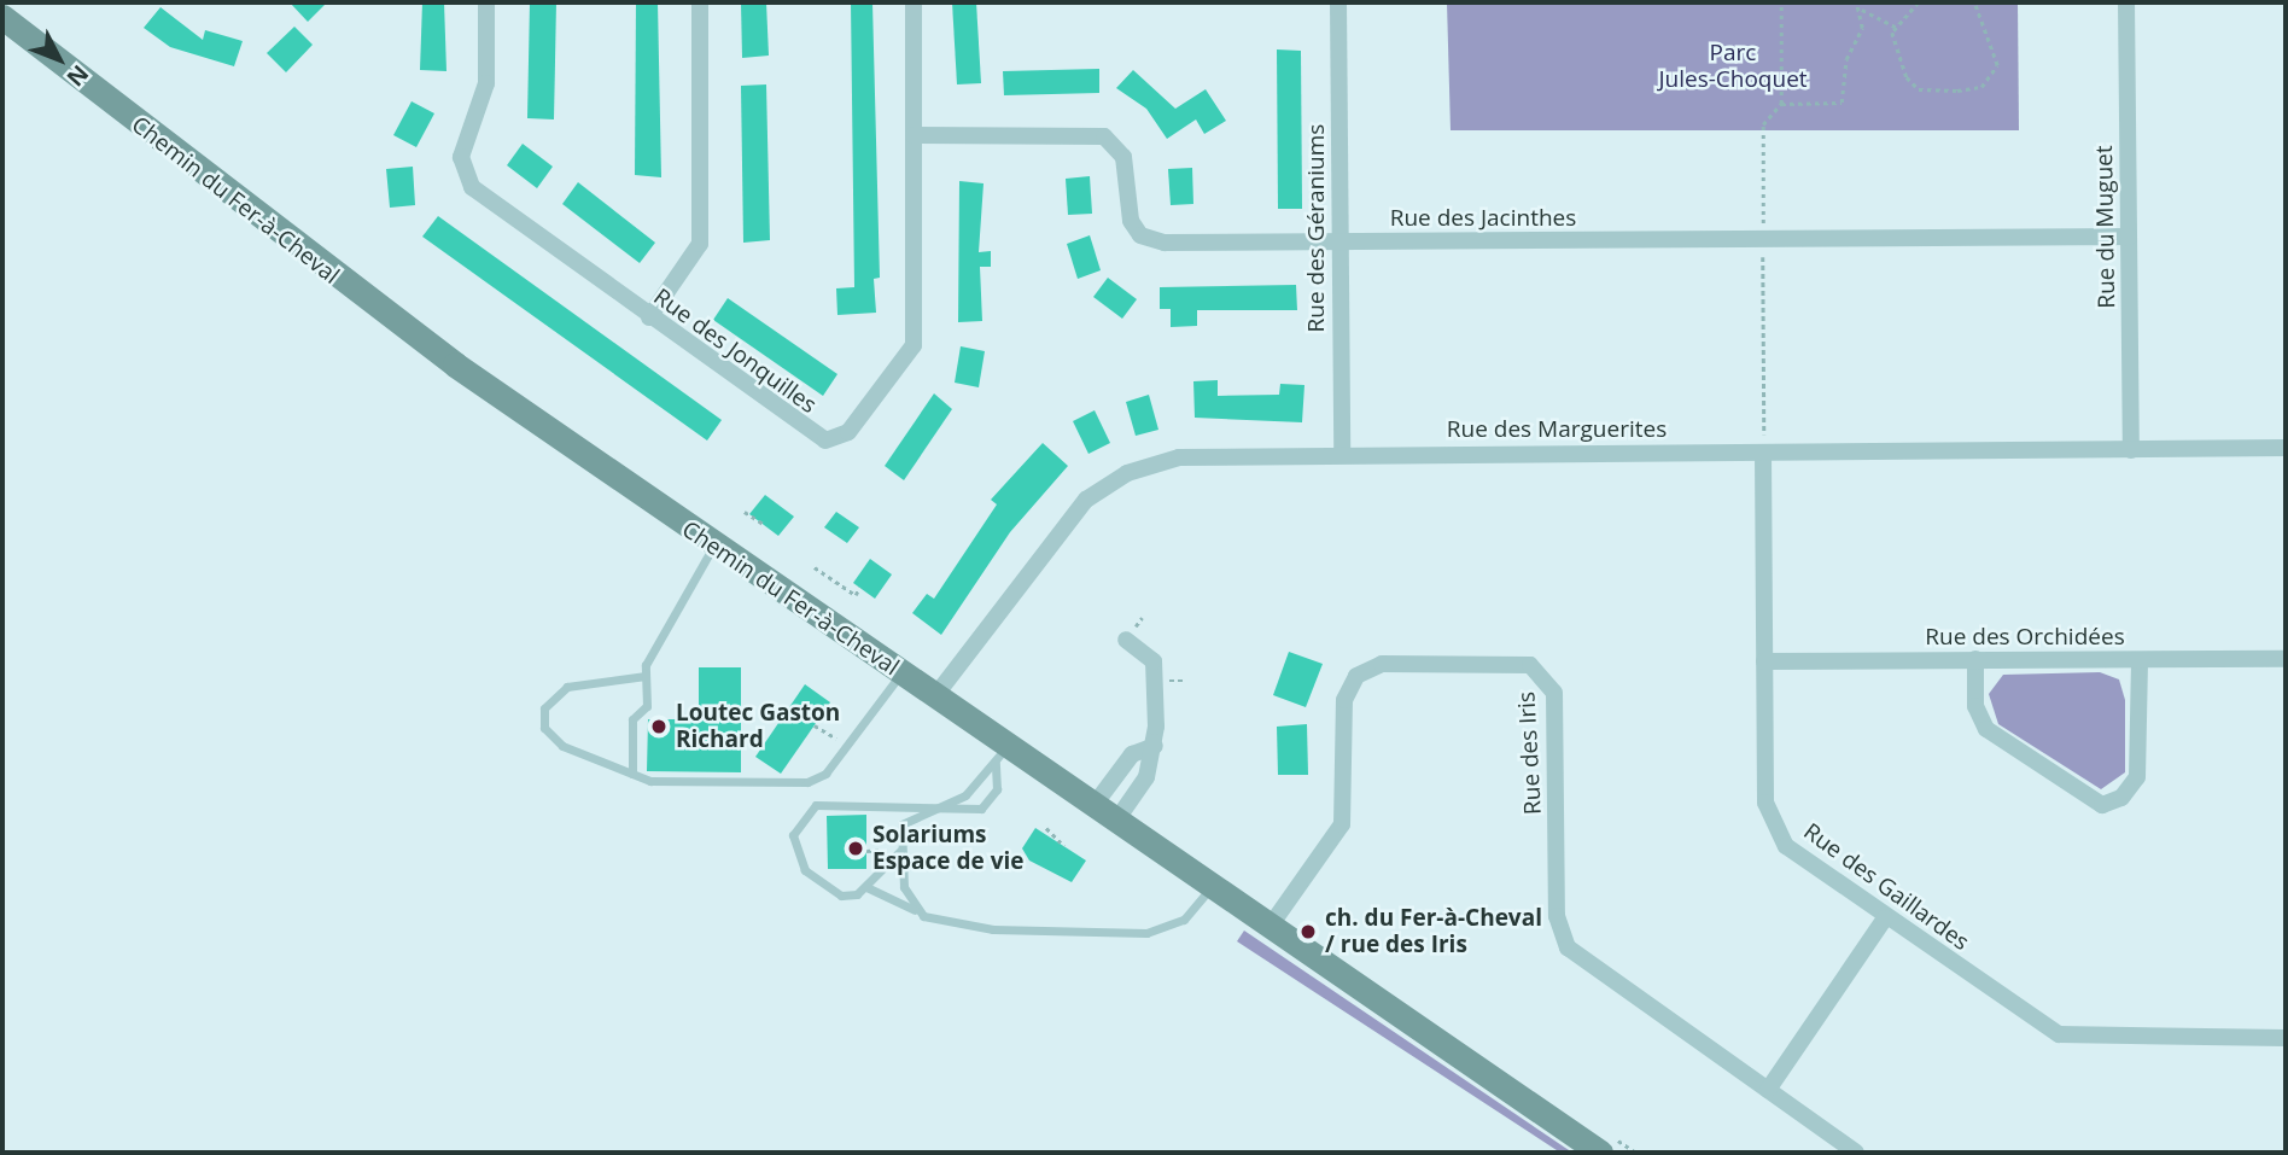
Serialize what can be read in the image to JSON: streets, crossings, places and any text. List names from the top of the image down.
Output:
{
  "streets": {
    "street": [
      "Chemin du Fer-à-Cheval",
      "Rue des Jacinthes",
      "Rue du Muguet",
      "Rue des Géraniums",
      "Rue des Jonquilles",
      "Rue des Marguerites",
      "Rue des Orchidées",
      "Rue des Iris",
      "Rue des Gaillardes"
    ]
  },
  "crossings": [
    ["Chemin du Fer-à-Cheval", "Rue des Marguerites"],
    ["Chemin du Fer-à-Cheval", "Rue des Iris"],
    ["Rue des Jacinthes", "Rue du Muguet"],
    ["Rue des Jacinthes", "Rue des Géraniums"],
    ["Rue des Jacinthes", "Rue des Jonquilles"],
    ["Rue du Muguet", "Rue des Marguerites"],
    ["Rue des Géraniums", "Rue des Marguerites"],
    ["Rue des Marguerites", "Rue des Gaillardes"],
    ["Rue des Orchidées", "Rue des Gaillardes"]
  ],
  "parks": ["Parc Jules-Choquet"],
  "places": ["Loutec Gaston Richard", "Solariums Espace de vie", "ch. du Fer-à-Cheval / rue des Iris"],
  "north": "bottom right"
}
